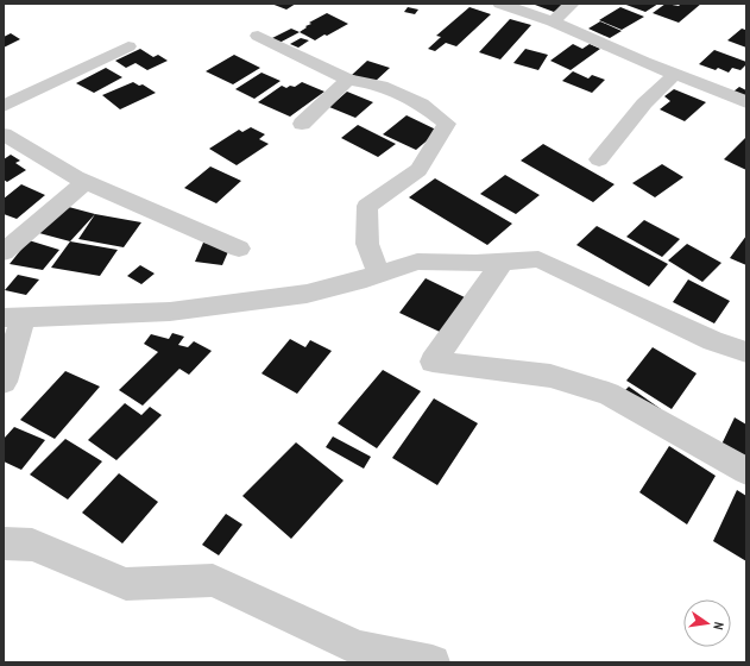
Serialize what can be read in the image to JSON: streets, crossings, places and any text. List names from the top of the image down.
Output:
{
  "north": "right"
}
